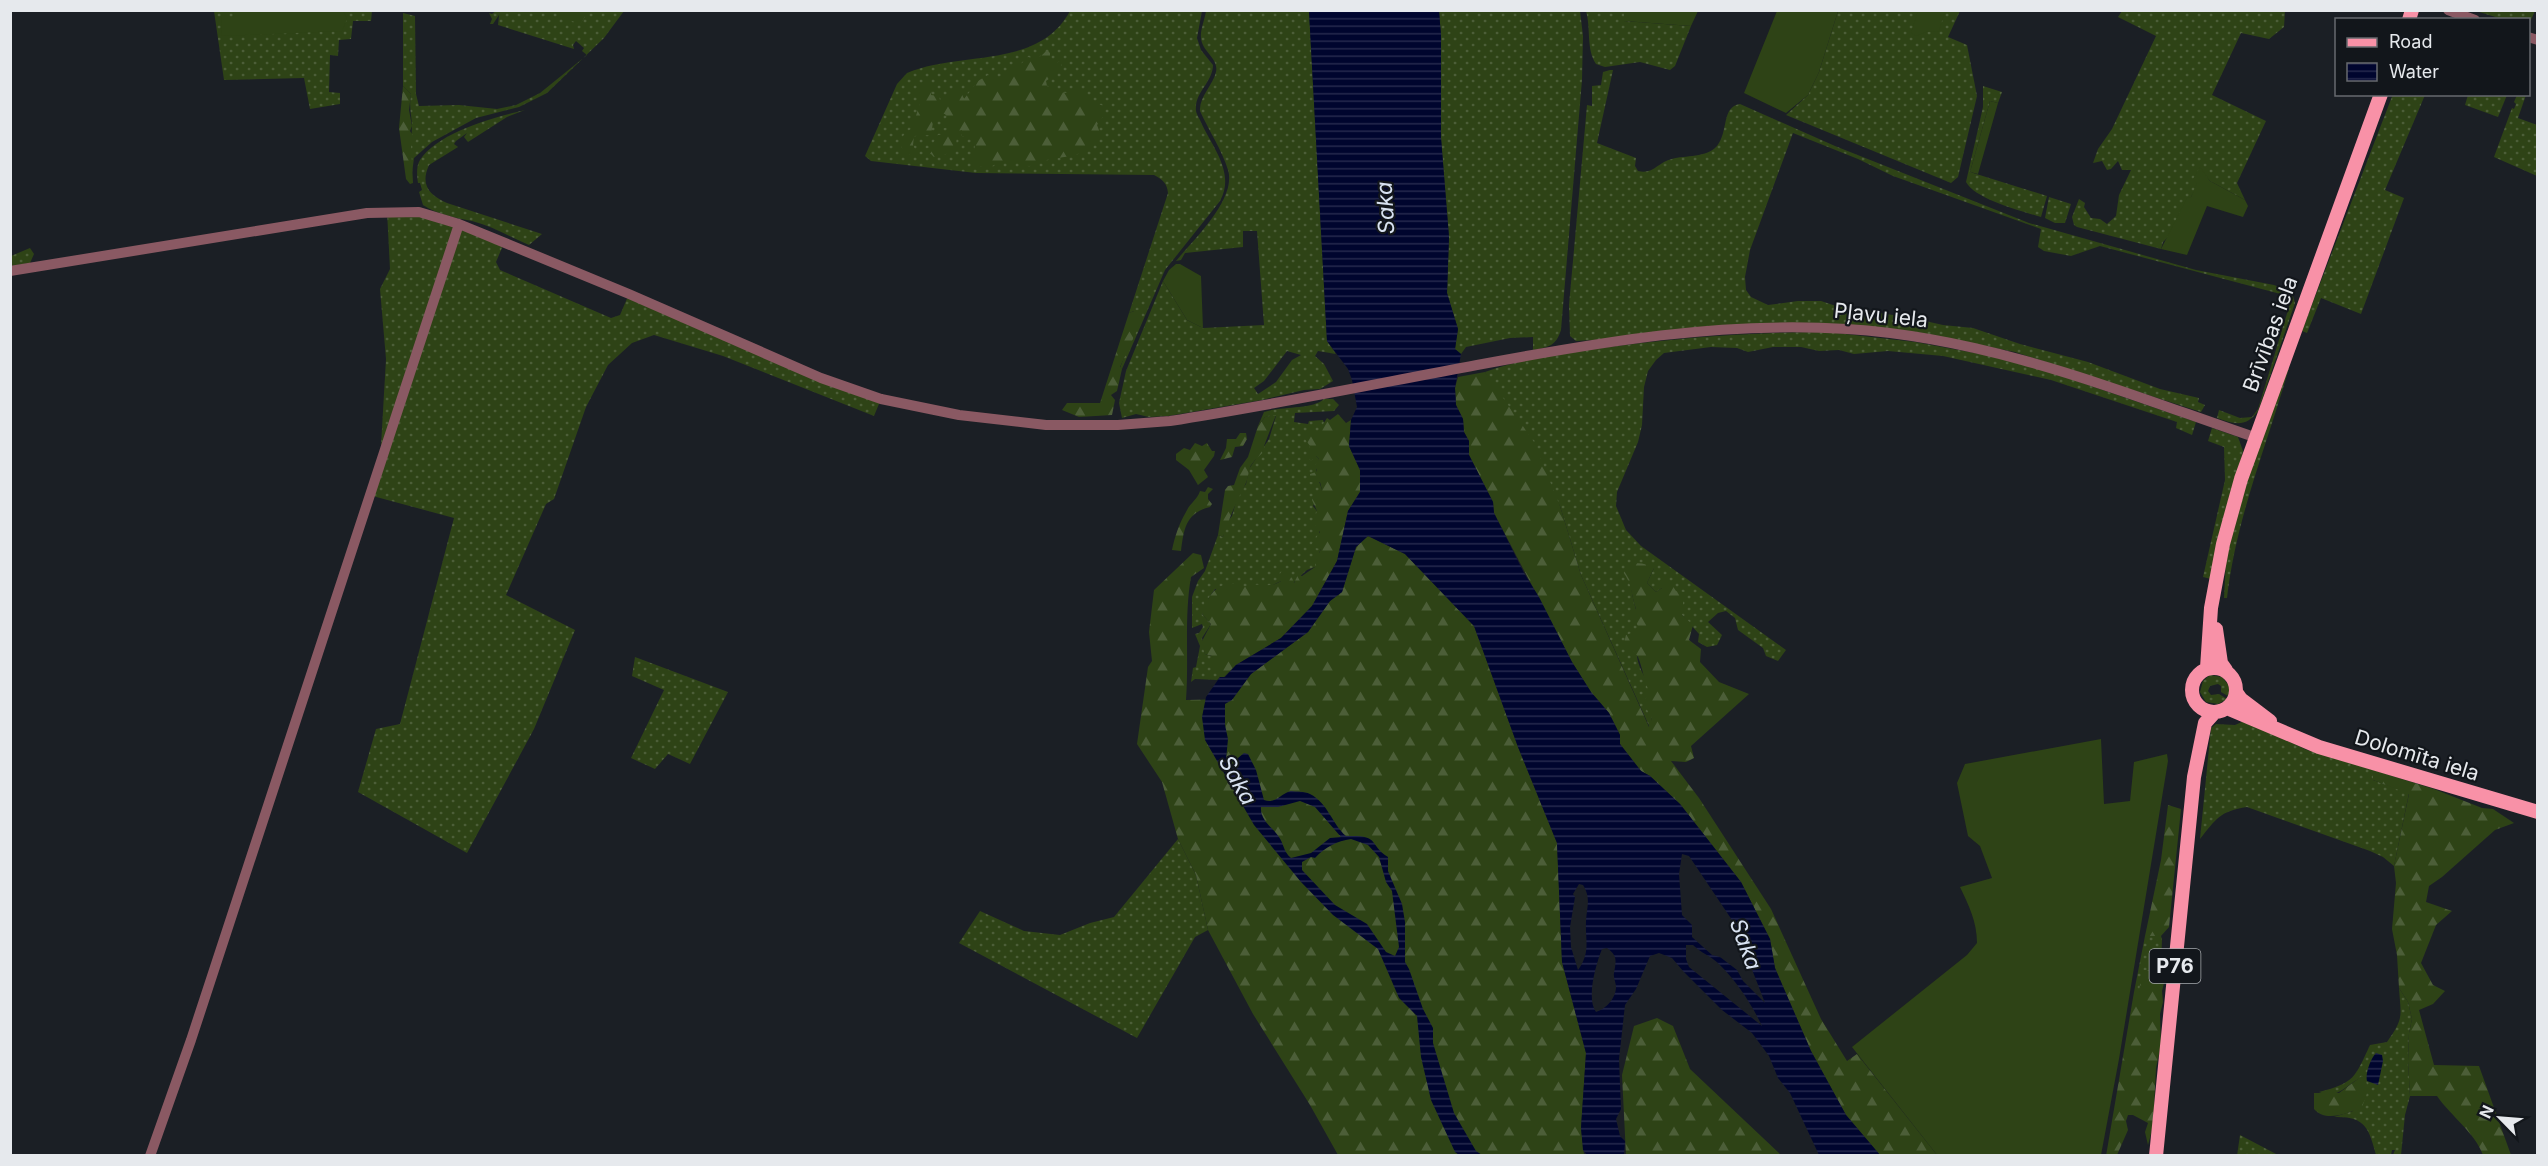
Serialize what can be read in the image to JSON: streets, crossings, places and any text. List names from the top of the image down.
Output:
{
  "streets": {
    "main road": ["Brīvības iela", "Dolomīta iela", "P76"],
    "street": ["Pļavu iela"]
  },
  "crossings": [
    ["Pļavu iela", "Brīvības iela"],
    ["Brīvības iela", "Dolomīta iela"],
    ["Brīvības iela", "P76"],
    ["Dolomīta iela", "P76"]
  ],
  "water": ["Saka"],
  "legend": ["Road", "Water"],
  "north": "top left"
}
